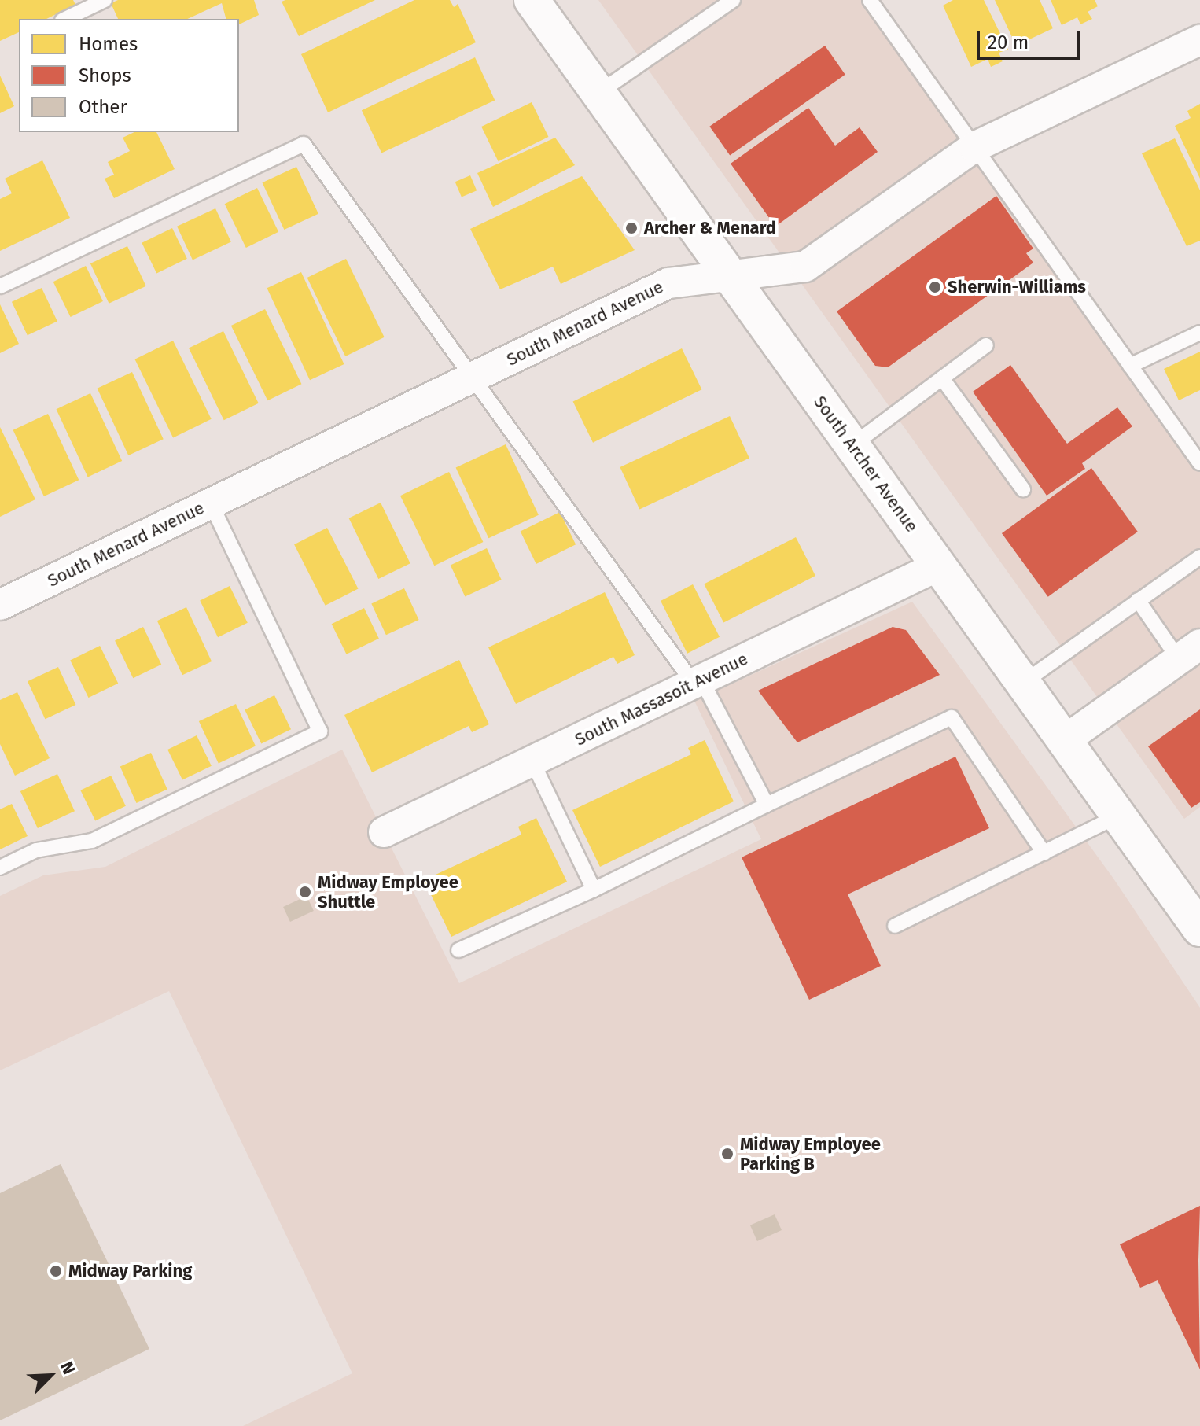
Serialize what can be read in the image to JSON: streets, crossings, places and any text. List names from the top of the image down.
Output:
{
  "streets": {
    "main road": ["South Archer Avenue"],
    "street": ["South Menard Avenue", "South Massasoit Avenue"]
  },
  "crossings": [
    ["South Menard Avenue", "South Archer Avenue"],
    ["South Archer Avenue", "South Massasoit Avenue"]
  ],
  "places": [
    "Archer & Menard",
    "Sherwin-Williams",
    "Midway Employee Shuttle",
    "Midway Employee Parking B",
    "Midway Parking"
  ],
  "legend": ["Homes", "Shops", "Other"],
  "scale_bar": "20 m",
  "north": "top right"
}
